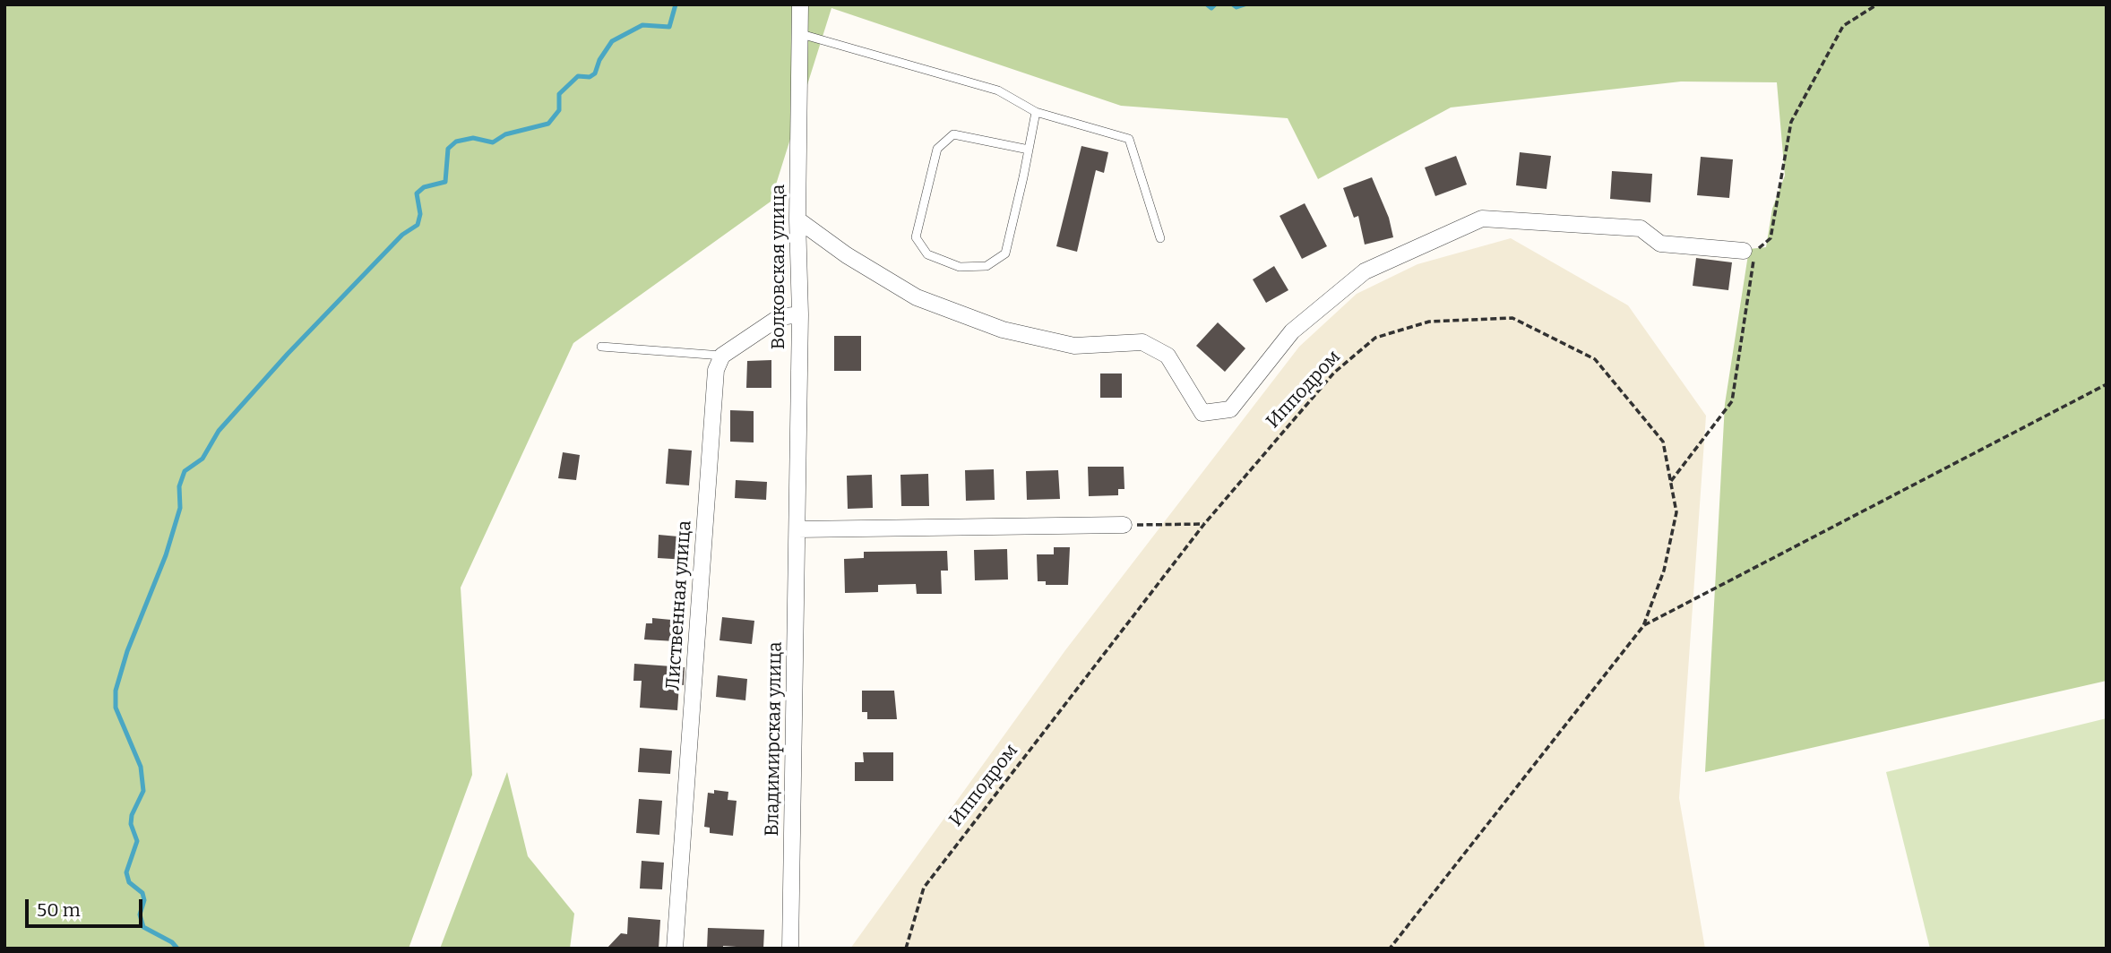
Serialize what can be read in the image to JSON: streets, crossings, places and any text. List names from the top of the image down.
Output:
{
  "streets": {
    "street": ["Волковская улица", "Лиственная улица", "Владимирская улица"],
    "path": ["Ипподром"]
  },
  "crossings": [
    ["Волковская улица", "Владимирская улица"]
  ],
  "scale_bar": "50 m"
}
